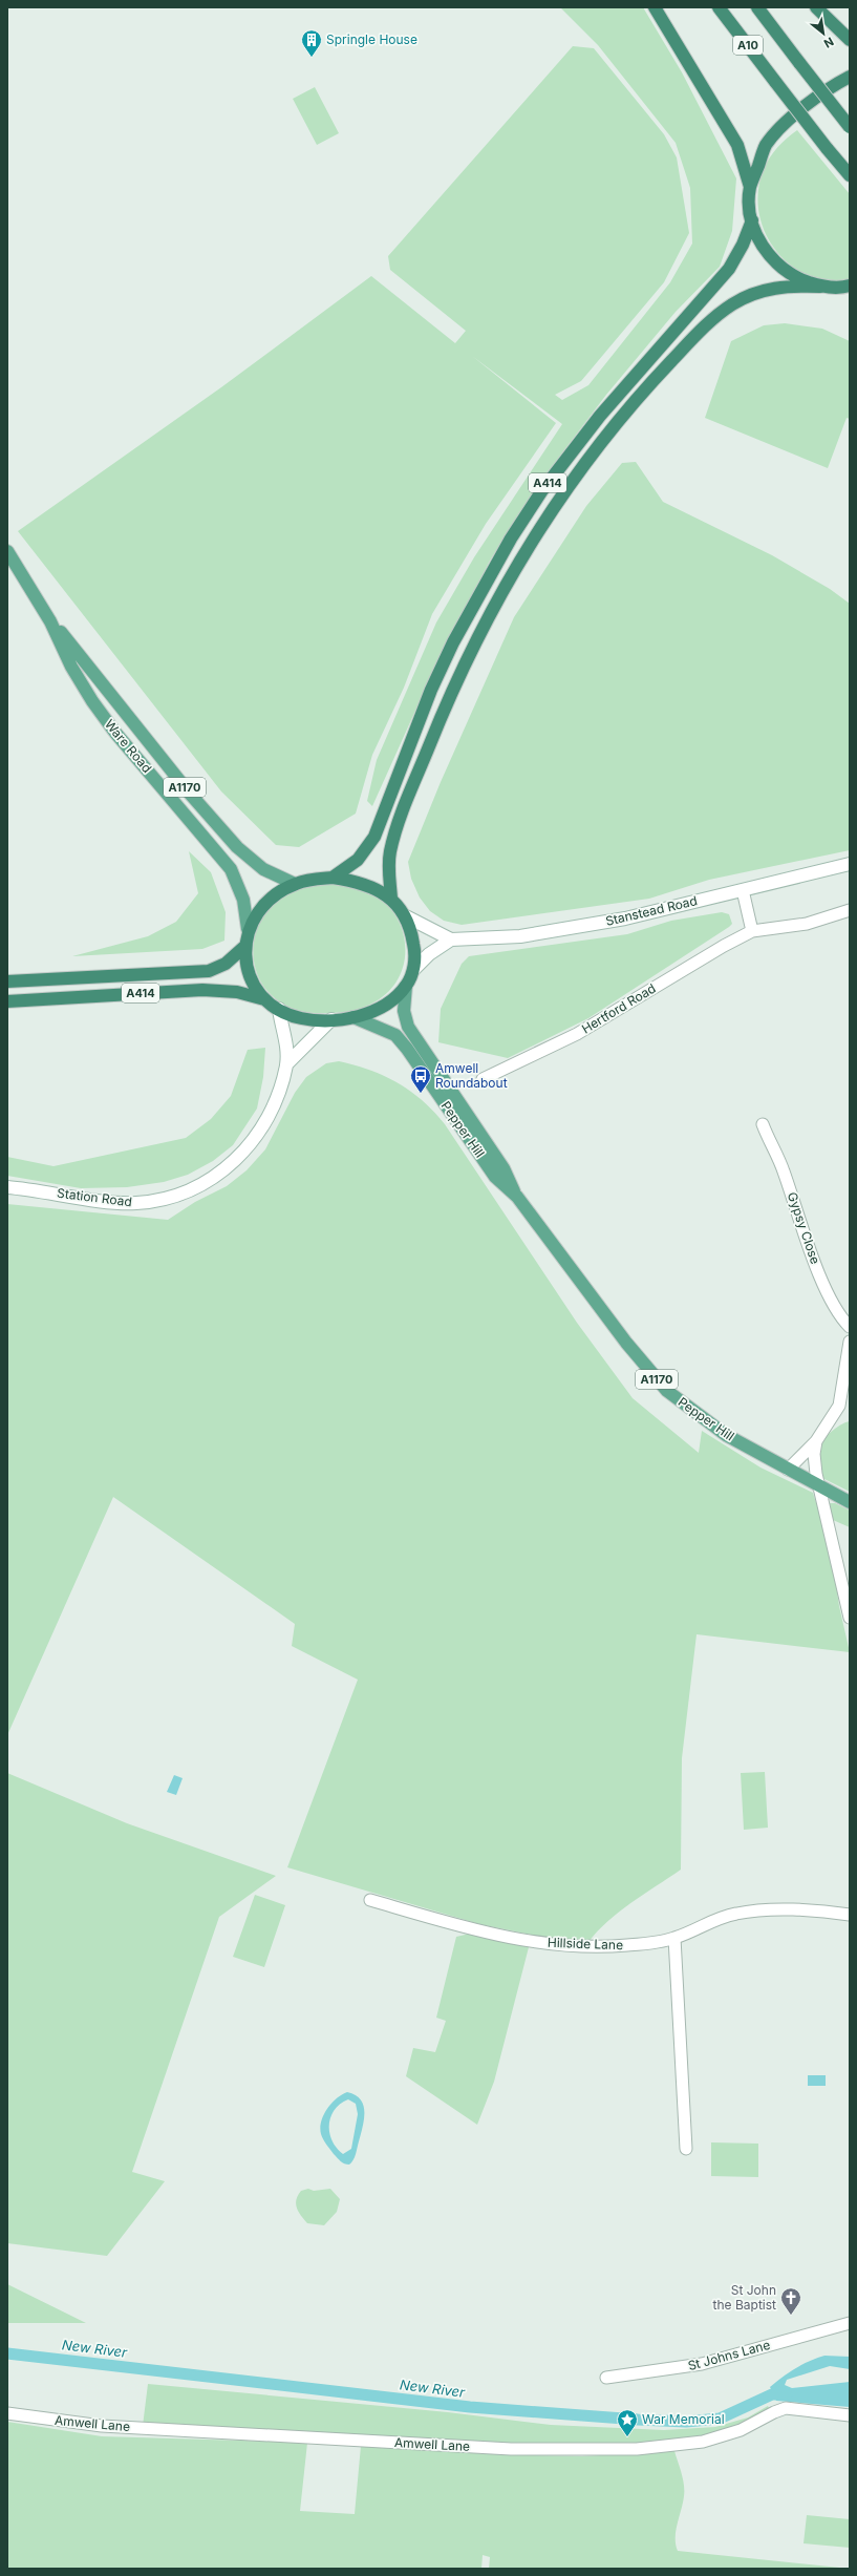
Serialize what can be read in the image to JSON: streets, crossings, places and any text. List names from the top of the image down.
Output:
{
  "streets": {
    "highway": ["A10", "A414"],
    "main road": [
      "Ware Road",
      "A1170",
      "Stanstead Road",
      "Pepper Hill",
      "Station Road"
    ],
    "street": [
      "Hertford Road",
      "Gypsy Close",
      "Hillside Lane",
      "St Johns Lane",
      "Amwell Lane"
    ]
  },
  "water": ["New River"],
  "places": {
    "building": ["Springle House"],
    "bus stop": ["Amwell Roundabout"],
    "church": ["St John the Baptist"],
    "place": ["War Memorial"]
  },
  "north": "bottom right"
}
